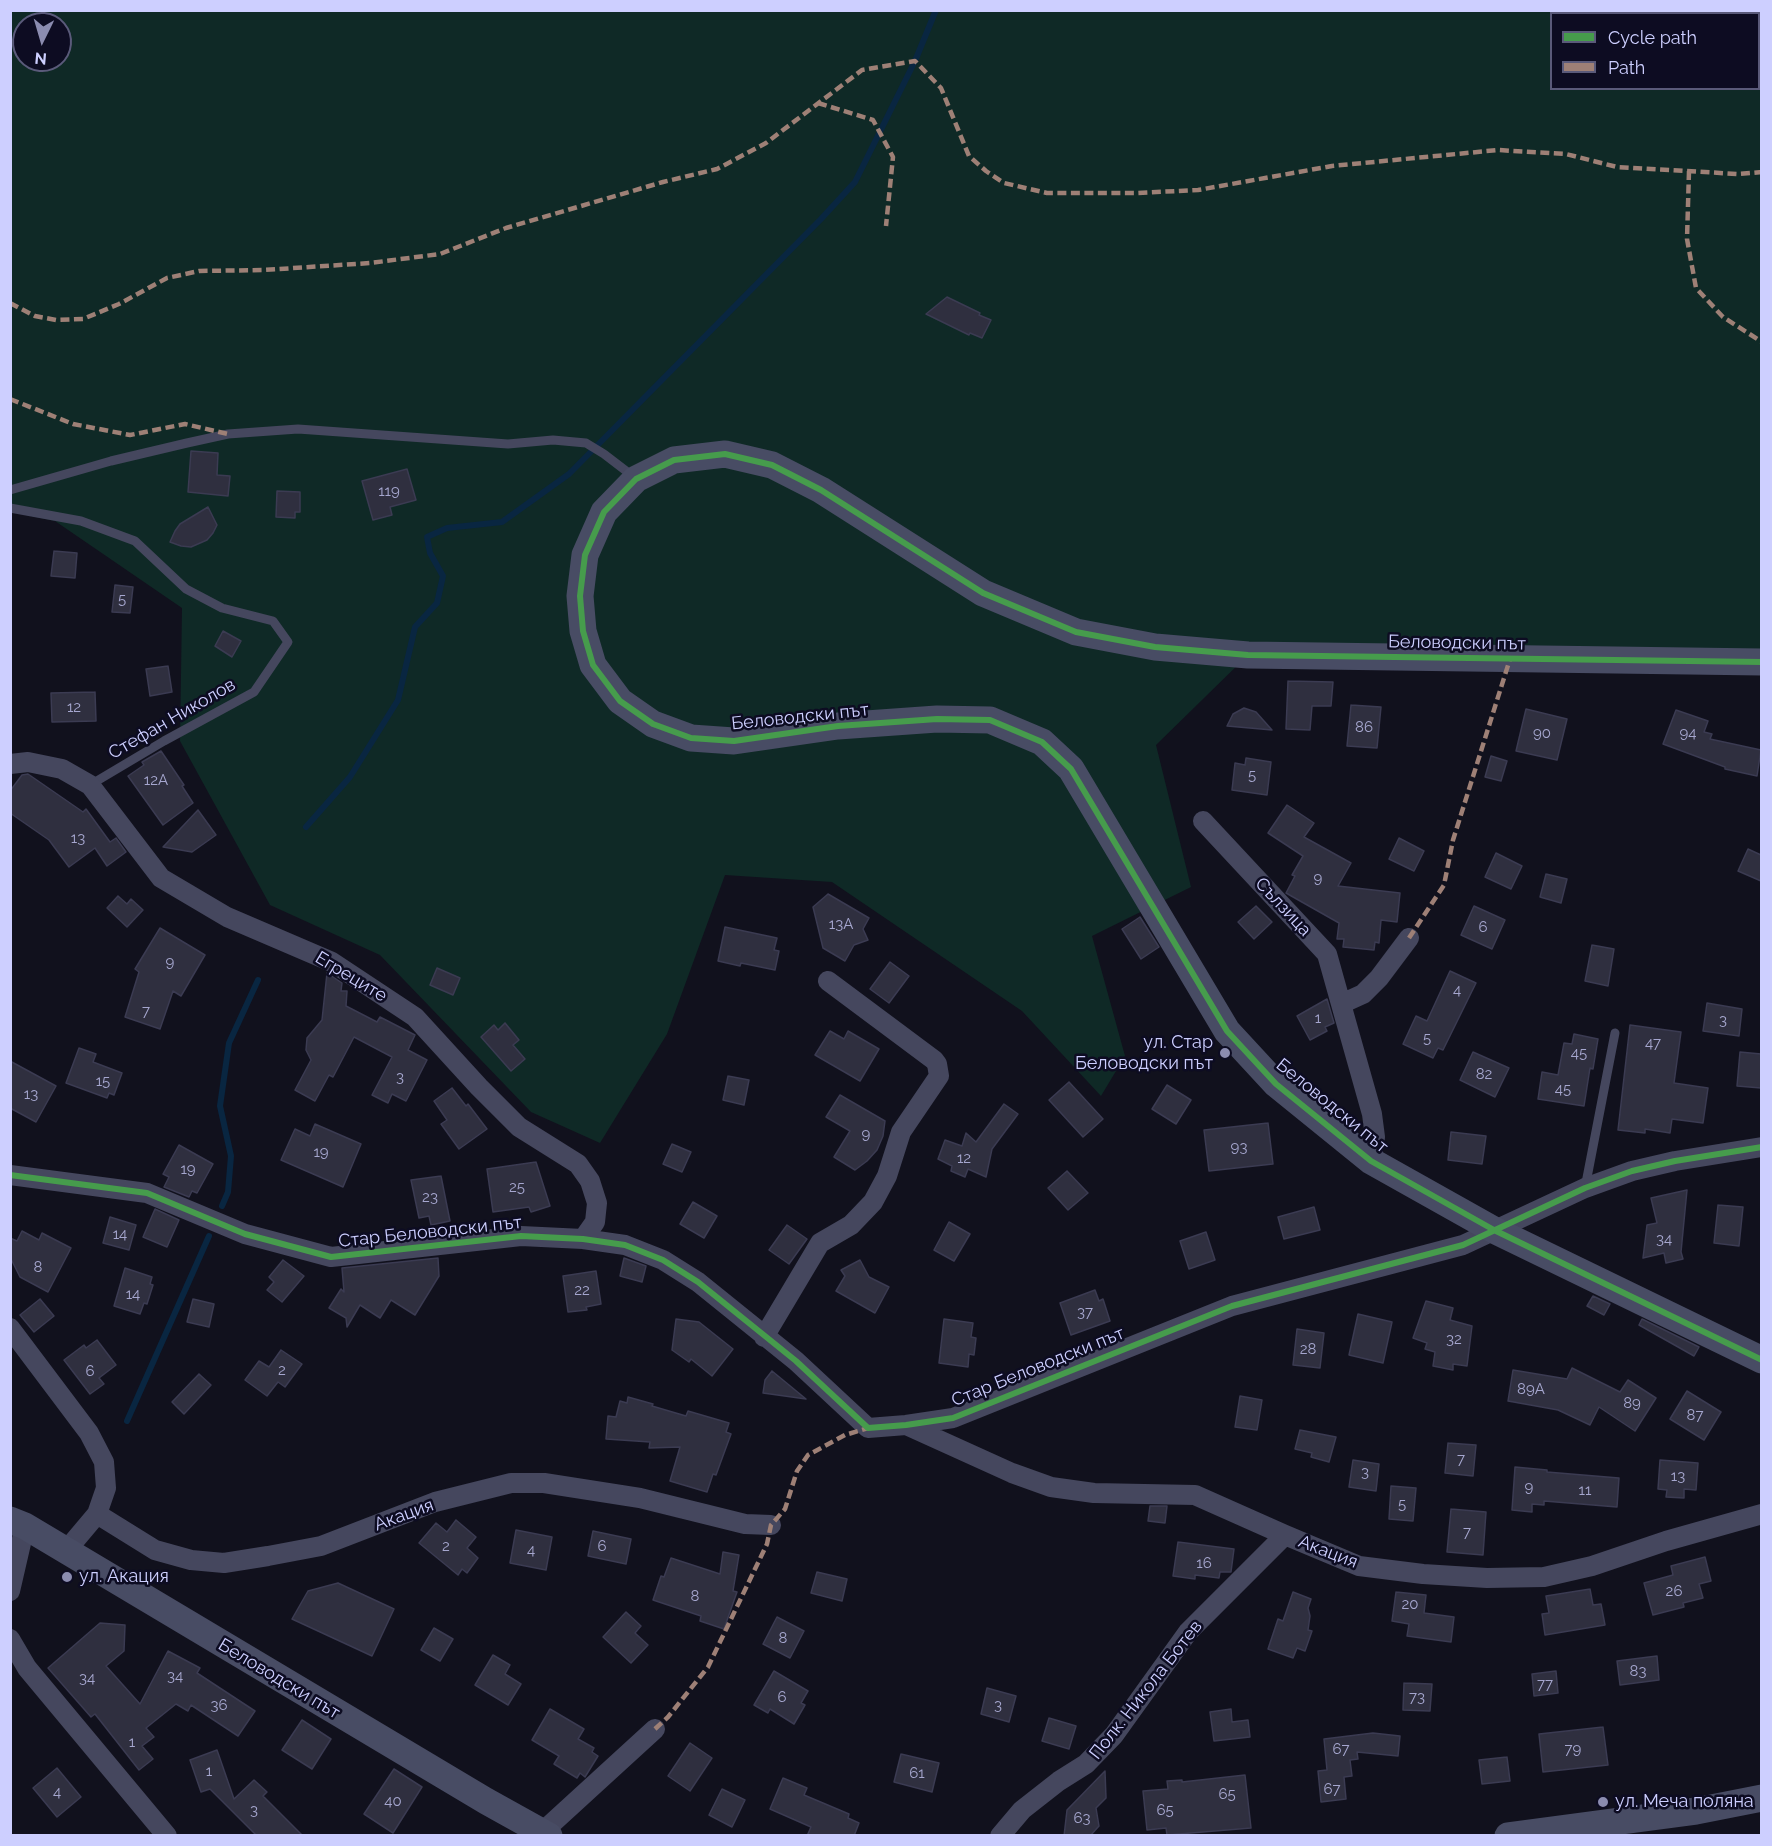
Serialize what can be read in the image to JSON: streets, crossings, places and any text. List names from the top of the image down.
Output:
{
  "streets": {
    "street": [
      "Беловодски път",
      "Сълзица",
      "Егреците",
      "Стар Беловодски път",
      "Акация",
      "Полк. Никола Ботев"
    ],
    "lane": ["Стефан Николов"]
  },
  "crossings": [
    ["Беловодски път", "Сълзица"],
    ["Беловодски път", "Стар Беловодски път"],
    ["Стефан Николов", "Егреците"],
    ["Егреците", "Стар Беловодски път"],
    ["Стар Беловодски път", "Акация"],
    ["Акация", "Полк. Никола Ботев"]
  ],
  "places": ["ул. Стар Беловодски път", "ул. Акация", "ул. Меча поляна"],
  "house_numbers": [
    "119",
    "5",
    "12",
    "86",
    "90",
    "94",
    "5",
    "12А",
    "13",
    "9",
    "13А",
    "6",
    "9",
    "4",
    "7",
    "1",
    "3",
    "5",
    "47",
    "45",
    "82",
    "3",
    "15",
    "45",
    "13",
    "9",
    "93",
    "19",
    "12",
    "19",
    "25",
    "23",
    "14",
    "34",
    "8",
    "22",
    "14",
    "37",
    "32",
    "28",
    "2",
    "6",
    "89А",
    "89",
    "87",
    "7",
    "3",
    "13",
    "9",
    "11",
    "5",
    "7",
    "2",
    "6",
    "4",
    "16",
    "26",
    "8",
    "20",
    "8",
    "83",
    "34",
    "34",
    "77",
    "6",
    "73",
    "36",
    "3",
    "1",
    "67",
    "79",
    "1",
    "61",
    "67",
    "4",
    "65",
    "40",
    "3",
    "65",
    "63"
  ],
  "legend": ["Cycle path", "Path"],
  "north": "bottom"
}
